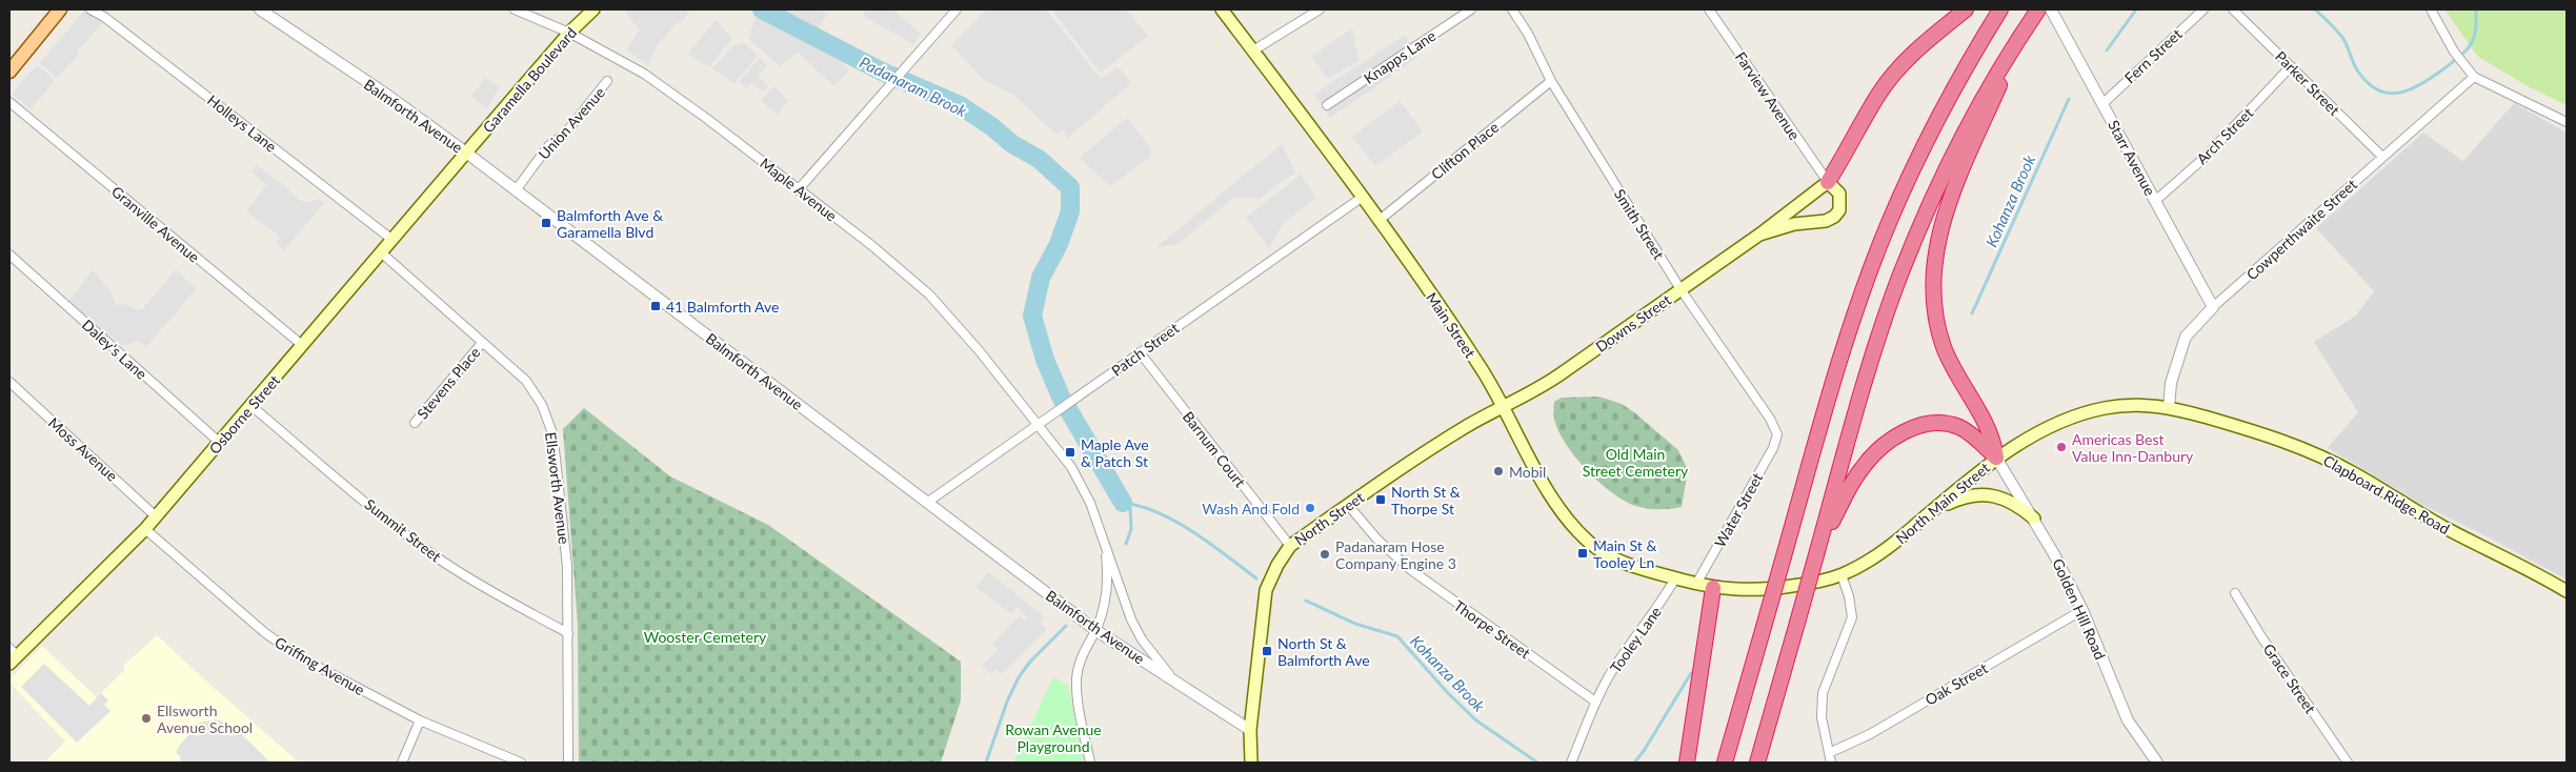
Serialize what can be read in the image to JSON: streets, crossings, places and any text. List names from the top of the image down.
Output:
{
  "streets": {
    "main road": [
      "Garamella Boulevard",
      "Downs Street",
      "Main Street",
      "Osborne Street",
      "Clapboard Ridge Road",
      "North Main Street",
      "North Street"
    ],
    "street": [
      "Fern Street",
      "Knapps Lane",
      "Parker Street",
      "Farview Avenue",
      "Balmforth Avenue",
      "Holleys Lane",
      "Union Avenue",
      "Arch Street",
      "Clifton Place",
      "Starr Avenue",
      "Maple Avenue",
      "Granville Avenue",
      "Smith Street",
      "Cowperthwaite Street",
      "Daley's Lane",
      "Patch Street",
      "Stevens Place",
      "Moss Avenue",
      "Barnum Court",
      "Ellsworth Avenue",
      "Water Street",
      "Summit Street",
      "Golden Hill Road",
      "Thorpe Street",
      "Tooley Lane",
      "Griffing Avenue",
      "Grace Street",
      "Oak Street"
    ]
  },
  "crossings": [
    ["Fern Street", "Starr Avenue"],
    ["Garamella Boulevard", "Balmforth Avenue"],
    ["Garamella Boulevard", "Maple Avenue"],
    ["Garamella Boulevard", "Osborne Street"],
    ["Parker Street", "Arch Street"],
    ["Parker Street", "Cowperthwaite Street"],
    ["Farview Avenue", "Downs Street"],
    ["Balmforth Avenue", "Union Avenue"],
    ["Balmforth Avenue", "Patch Street"],
    ["Balmforth Avenue", "Osborne Street"],
    ["Balmforth Avenue", "North Street"],
    ["Holleys Lane", "Osborne Street"],
    ["Arch Street", "Starr Avenue"],
    ["Clifton Place", "Smith Street"],
    ["Clifton Place", "Main Street"],
    ["Starr Avenue", "Cowperthwaite Street"],
    ["Maple Avenue", "Patch Street"],
    ["Granville Avenue", "Osborne Street"],
    ["Smith Street", "Downs Street"],
    ["Smith Street", "Water Street"],
    ["Cowperthwaite Street", "Clapboard Ridge Road"],
    ["Cowperthwaite Street", "North Main Street"],
    ["Downs Street", "Main Street"],
    ["Downs Street", "North Street"],
    ["Main Street", "Patch Street"],
    ["Main Street", "North Main Street"],
    ["Main Street", "Water Street"],
    ["Main Street", "North Street"],
    ["Main Street", "Tooley Lane"],
    ["Daley's Lane", "Osborne Street"],
    ["Patch Street", "Barnum Court"],
    ["Stevens Place", "Ellsworth Avenue"],
    ["Osborne Street", "Moss Avenue"],
    ["Osborne Street", "Ellsworth Avenue"],
    ["Osborne Street", "Summit Street"],
    ["Osborne Street", "Griffing Avenue"],
    ["Barnum Court", "North Street"],
    ["Ellsworth Avenue", "Summit Street"],
    ["Clapboard Ridge Road", "North Main Street"],
    ["North Main Street", "Golden Hill Road"],
    ["North Street", "Thorpe Street"],
    ["Golden Hill Road", "Oak Street"],
    ["Thorpe Street", "Tooley Lane"]
  ],
  "water": ["Padanaram Brook", "Kohanza Brook"],
  "parks": ["Old Main Street Cemetery", "Wooster Cemetery", "Rowan Avenue Playground"],
  "places": {
    "transit": [
      "Balmforth Ave & Garamella Blvd",
      "41 Balmforth Ave",
      "Maple Ave & Patch St",
      "North St & Thorpe St",
      "Main St & Tooley Ln",
      "North St & Balmforth Ave"
    ],
    "other": [
      "Americas Best Value Inn-Danbury",
      "Mobil",
      "Wash And Fold",
      "Padanaram Hose Company Engine 3",
      "Ellsworth Avenue School"
    ]
  }
}
